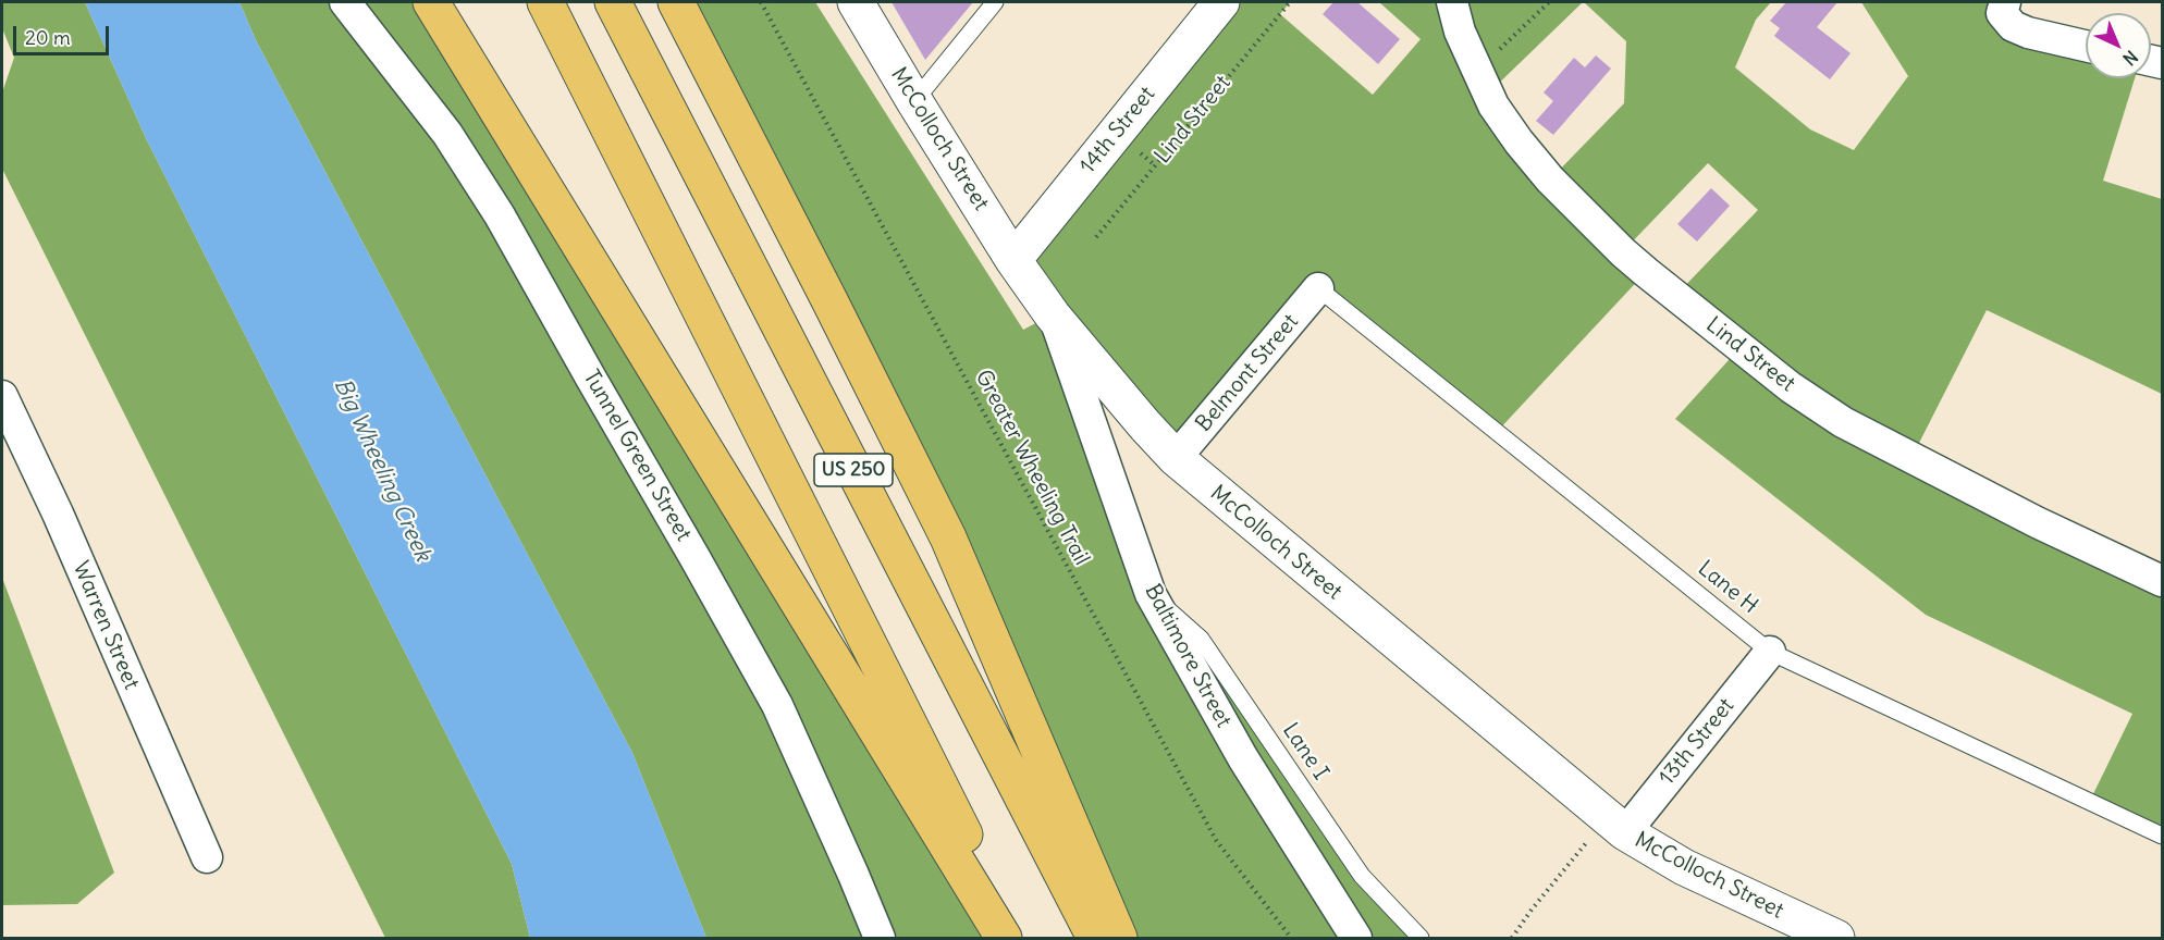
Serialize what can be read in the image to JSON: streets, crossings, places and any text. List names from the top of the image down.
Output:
{
  "streets": {
    "highway": ["US 250"],
    "street": [
      "Lind Street",
      "14th Street",
      "McColloch Street",
      "Belmont Street",
      "Tunnel Green Street",
      "Warren Street",
      "Baltimore Street",
      "13th Street"
    ],
    "lane": ["Lane H", "Lane I"],
    "path": ["Greater Wheeling Trail"]
  },
  "crossings": [
    ["14th Street", "McColloch Street"],
    ["McColloch Street", "Belmont Street"],
    ["McColloch Street", "Baltimore Street"],
    ["McColloch Street", "13th Street"],
    ["Belmont Street", "Lane H"],
    ["Lane H", "13th Street"],
    ["Baltimore Street", "Lane I"]
  ],
  "water": ["Big Wheeling Creek"],
  "scale_bar": "20 m",
  "north": "bottom right"
}
